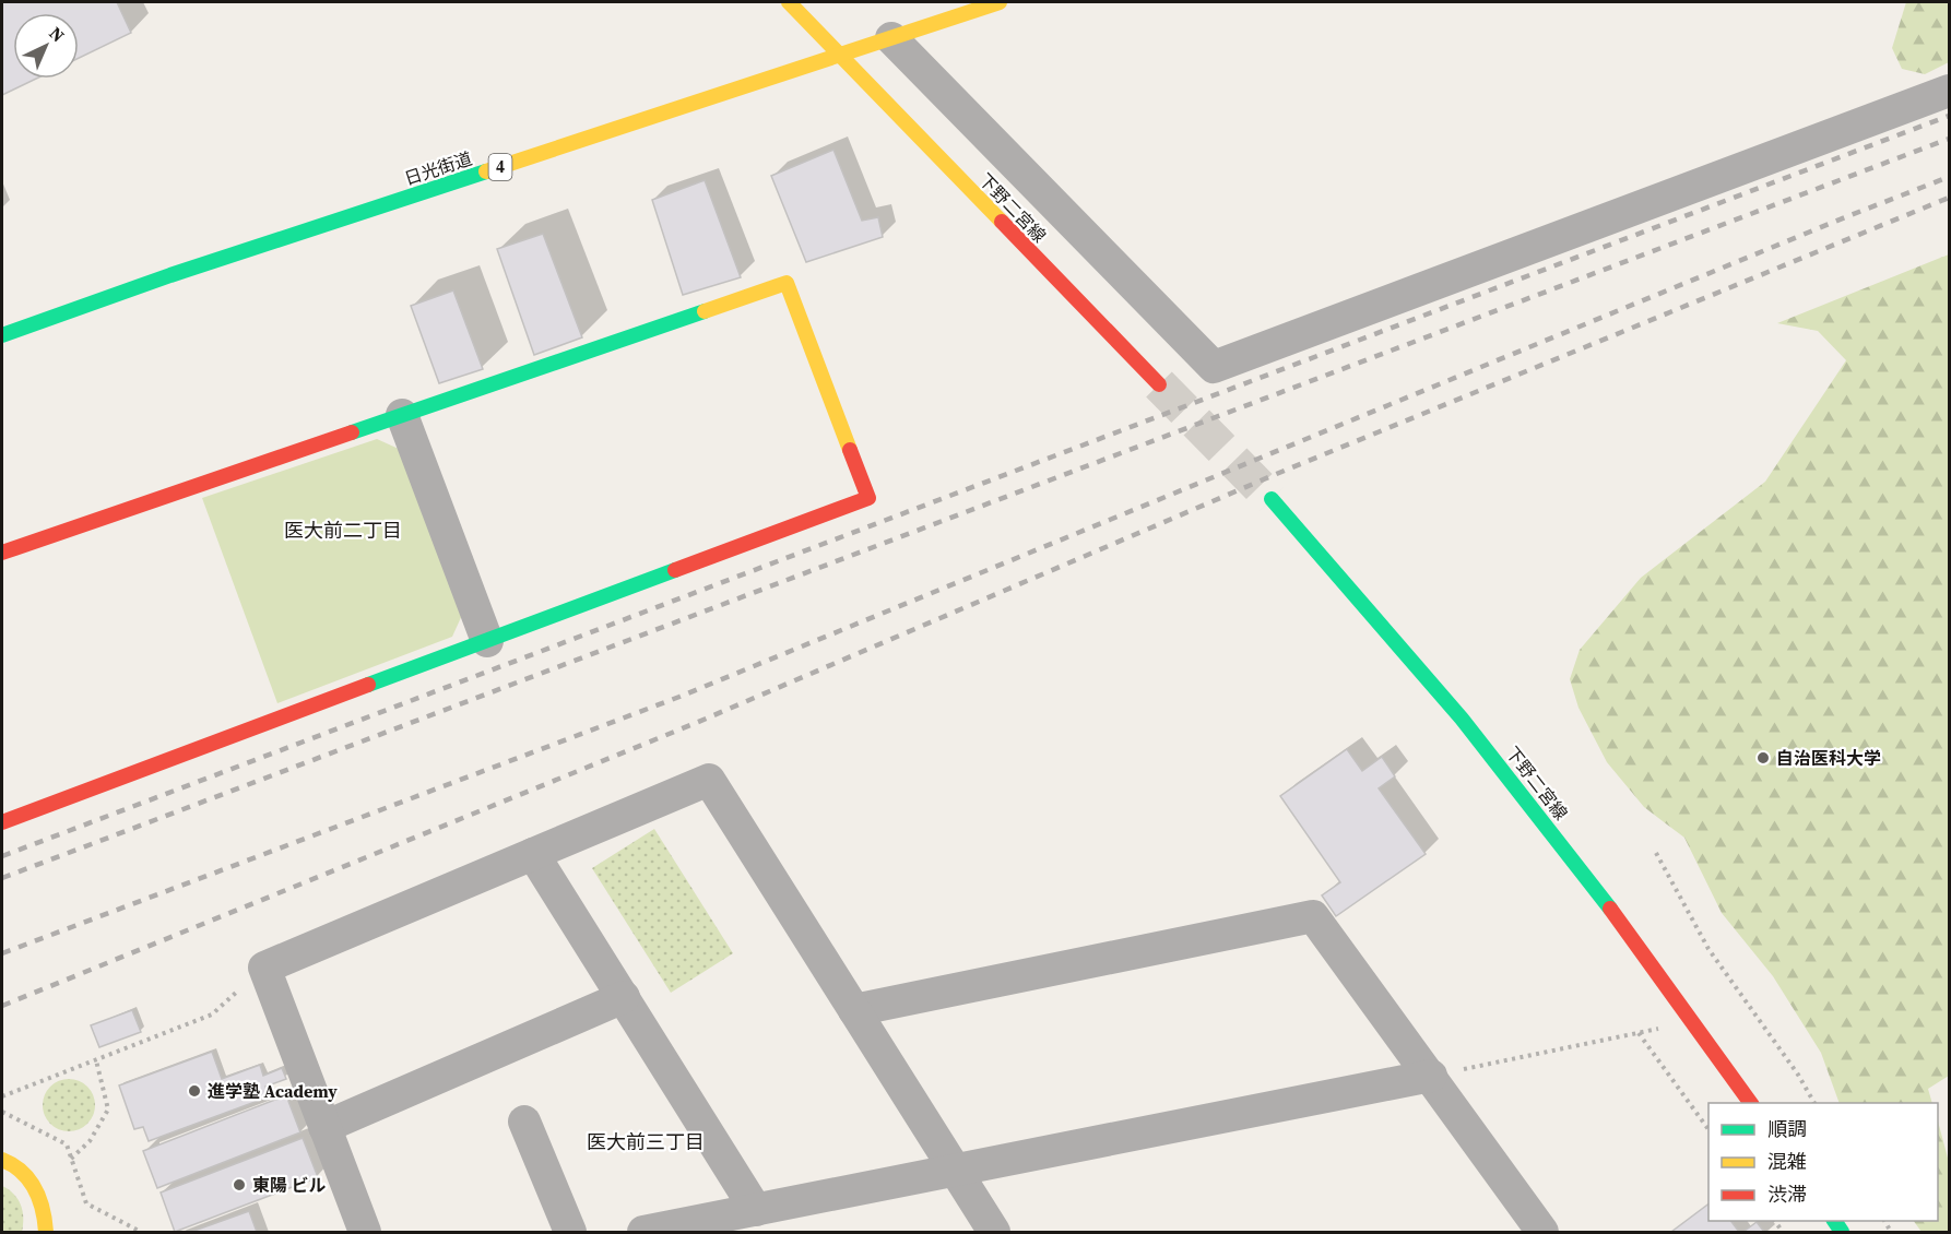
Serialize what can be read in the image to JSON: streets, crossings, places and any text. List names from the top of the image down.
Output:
{
  "streets": {
    "main road": ["4", "日光街道", "下野二宮線"]
  },
  "crossings": [
    ["日光街道", "下野二宮線"]
  ],
  "districts": ["医大前二丁目", "医大前三丁目"],
  "places": ["自治医科大学", "進学塾 Academy", "東陽 ビル"],
  "legend": ["順調", "混雑", "渋滞"],
  "north": "top right"
}
